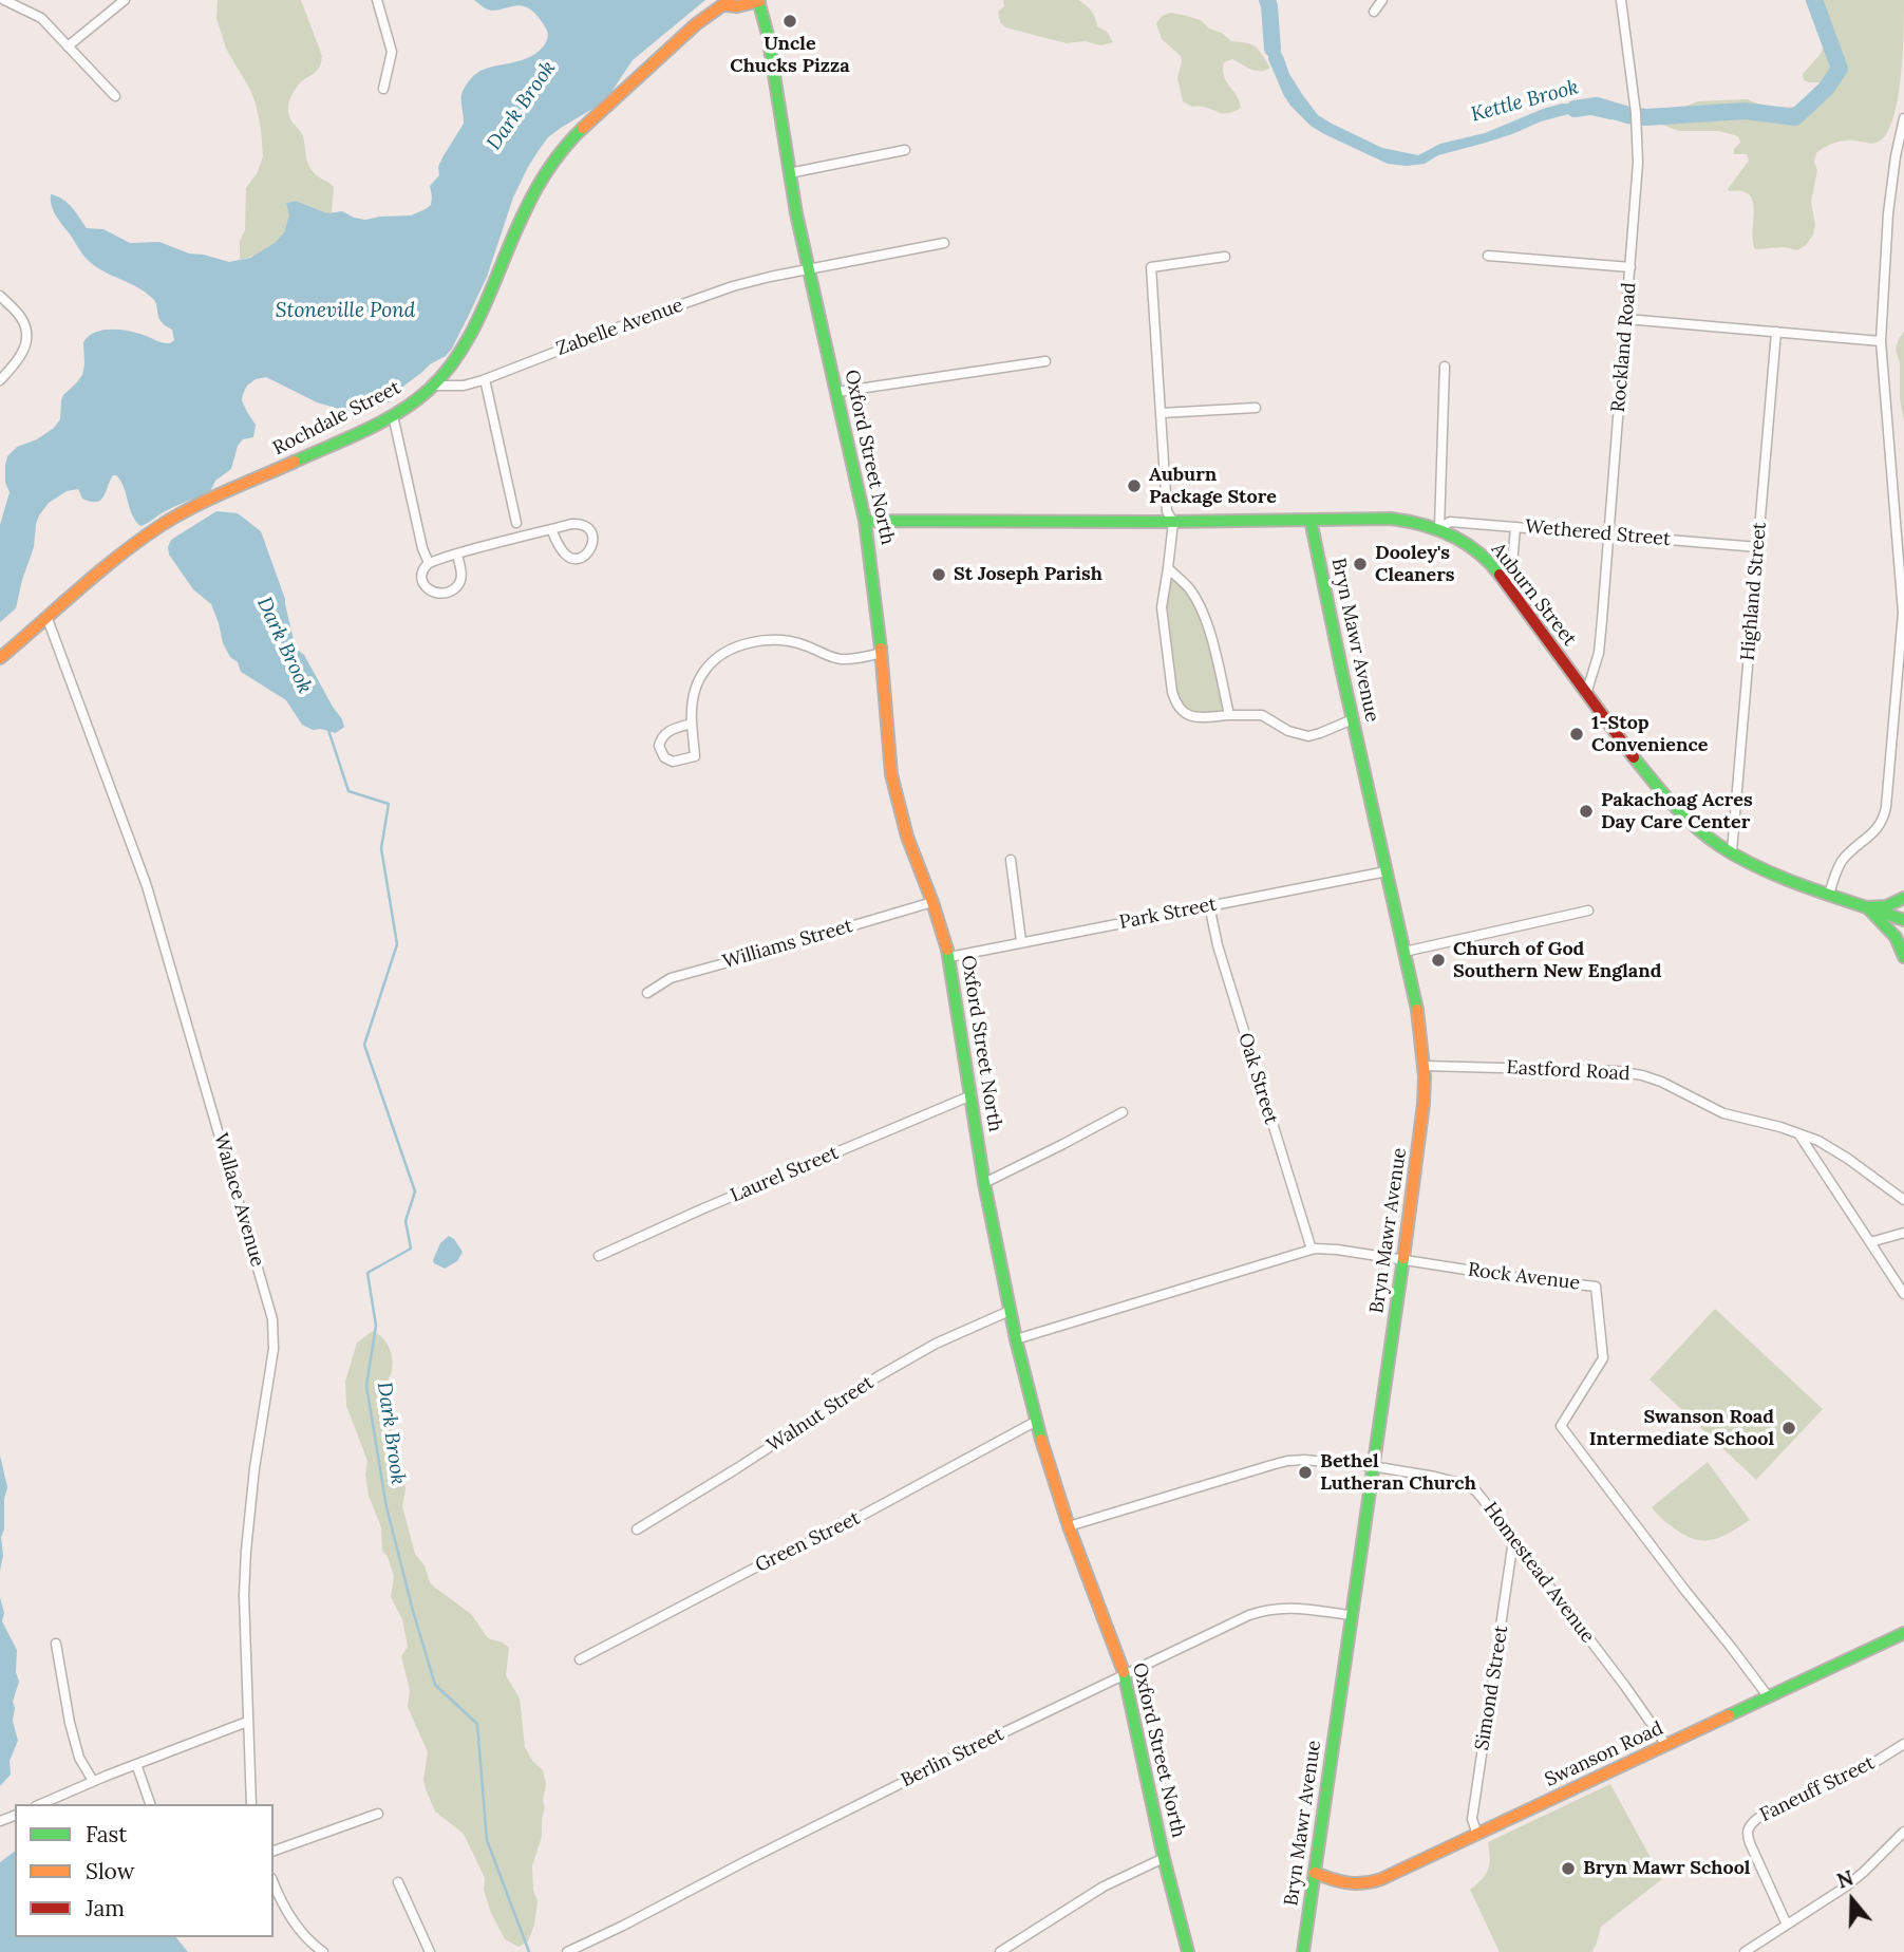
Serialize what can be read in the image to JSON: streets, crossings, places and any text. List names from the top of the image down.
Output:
{
  "streets": {
    "main road": [
      "Rochdale Street",
      "Oxford Street North",
      "Auburn Street",
      "Bryn Mawr Avenue",
      "Swanson Road"
    ],
    "street": [
      "Zabelle Avenue",
      "Rockland Road",
      "Wethered Street",
      "Highland Street",
      "Park Street",
      "Williams Street",
      "Eastford Road",
      "Oak Street",
      "Laurel Street",
      "Wallace Avenue",
      "Rock Avenue",
      "Walnut Street",
      "Green Street",
      "Homestead Avenue",
      "Simond Street",
      "Berlin Street",
      "Faneuff Street"
    ]
  },
  "crossings": [
    ["Zabelle Avenue", "Rochdale Street"],
    ["Zabelle Avenue", "Oxford Street North"],
    ["Rockland Road", "Wethered Street"],
    ["Rockland Road", "Auburn Street"],
    ["Rochdale Street", "Oxford Street North"],
    ["Rochdale Street", "Wallace Avenue"],
    ["Oxford Street North", "Auburn Street"],
    ["Oxford Street North", "Park Street"],
    ["Oxford Street North", "Williams Street"],
    ["Oxford Street North", "Laurel Street"],
    ["Oxford Street North", "Rock Avenue"],
    ["Oxford Street North", "Walnut Street"],
    ["Oxford Street North", "Green Street"],
    ["Oxford Street North", "Homestead Avenue"],
    ["Oxford Street North", "Berlin Street"],
    ["Wethered Street", "Highland Street"],
    ["Wethered Street", "Auburn Street"],
    ["Highland Street", "Auburn Street"],
    ["Auburn Street", "Bryn Mawr Avenue"],
    ["Bryn Mawr Avenue", "Park Street"],
    ["Bryn Mawr Avenue", "Eastford Road"],
    ["Bryn Mawr Avenue", "Rock Avenue"],
    ["Bryn Mawr Avenue", "Homestead Avenue"],
    ["Bryn Mawr Avenue", "Swanson Road"],
    ["Bryn Mawr Avenue", "Berlin Street"],
    ["Park Street", "Oak Street"],
    ["Oak Street", "Rock Avenue"],
    ["Rock Avenue", "Swanson Road"],
    ["Homestead Avenue", "Simond Street"],
    ["Homestead Avenue", "Swanson Road"],
    ["Simond Street", "Swanson Road"]
  ],
  "water": ["Kettle Brook", "Dark Brook", "Stoneville Pond"],
  "places": [
    "Uncle Chucks Pizza",
    "Auburn Package Store",
    "Dooley's Cleaners",
    "St Joseph Parish",
    "1-Stop Convenience",
    "Pakachoag Acres Day Care Center",
    "Church of God Southern New England",
    "Swanson Road Intermediate School",
    "Bethel Lutheran Church",
    "Bryn Mawr School"
  ],
  "legend": ["Fast", "Slow", "Jam"],
  "north": "top"
}
